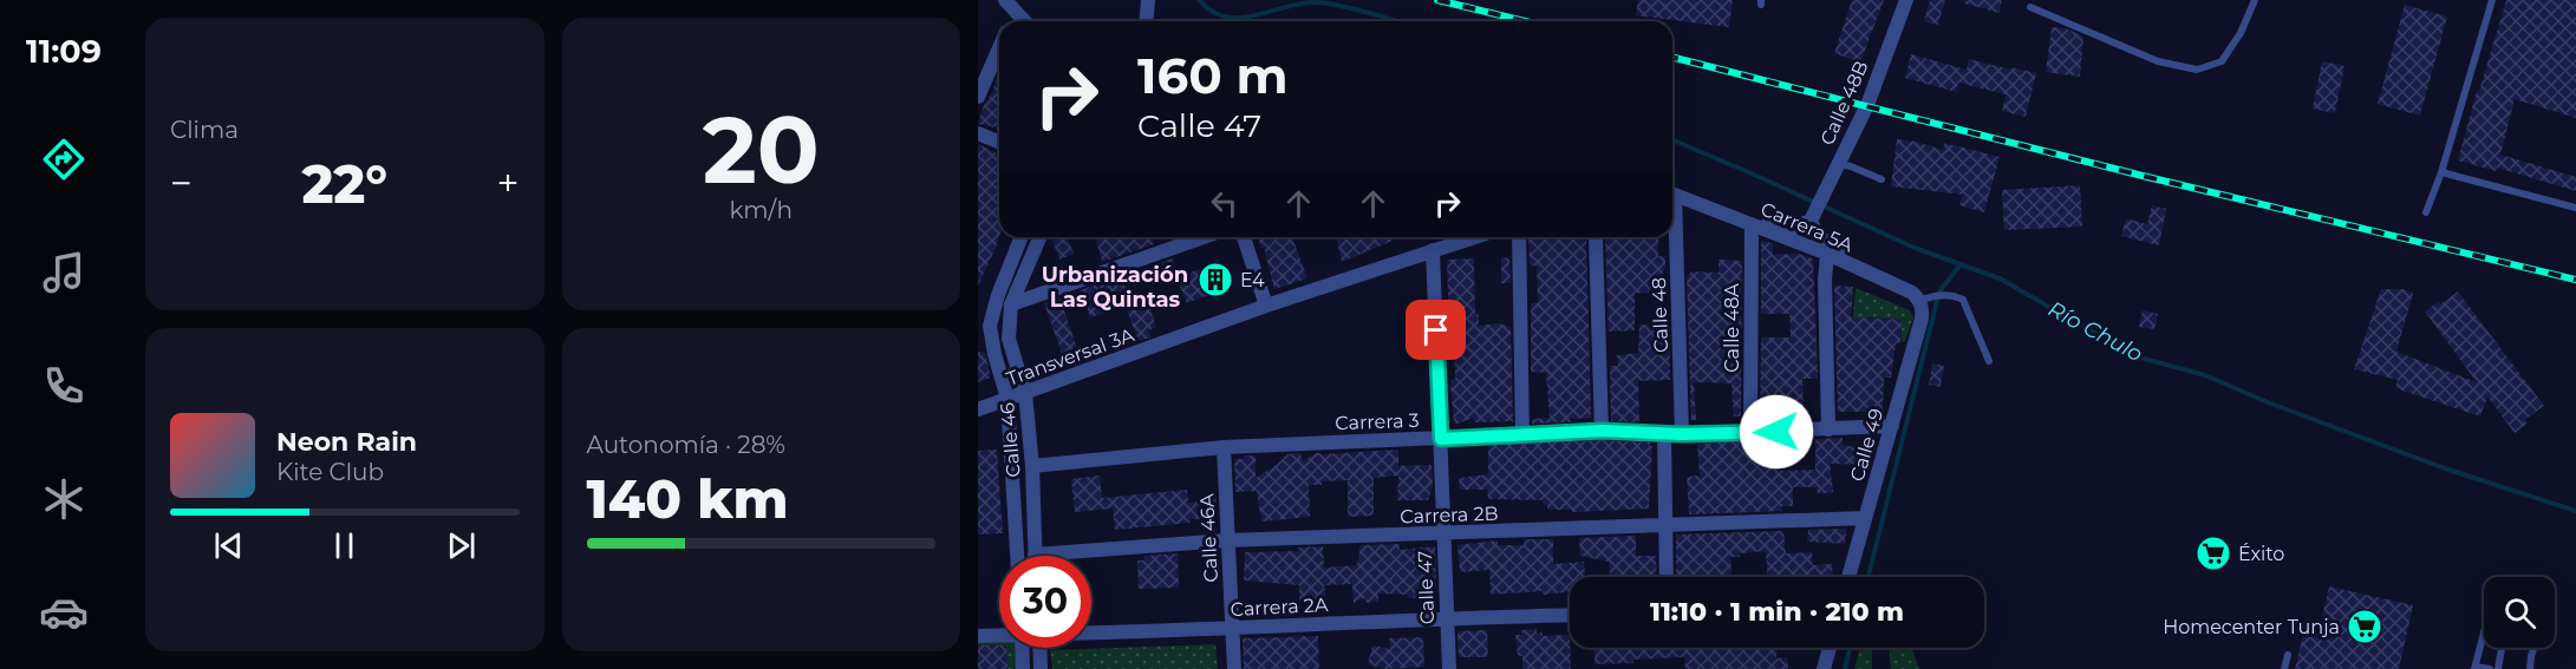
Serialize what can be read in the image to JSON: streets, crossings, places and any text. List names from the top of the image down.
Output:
{
  "streets": {
    "street": [
      "Calle 48B",
      "Carrera 5A",
      "Calle 48",
      "Calle 48A",
      "Transversal 3A",
      "Carrera 3",
      "Calle 46",
      "Calle 49",
      "Carrera 2B",
      "Calle 46A",
      "Calle 47",
      "Carrera 2A"
    ]
  },
  "crossings": [
    ["Carrera 5A", "Calle 48A"],
    ["Carrera 5A", "Calle 49"],
    ["Calle 48", "Carrera 3"],
    ["Calle 48A", "Carrera 3"],
    ["Transversal 3A", "Calle 46"],
    ["Transversal 3A", "Calle 47"],
    ["Carrera 3", "Calle 46"],
    ["Carrera 3", "Calle 49"],
    ["Carrera 3", "Calle 46A"],
    ["Carrera 3", "Calle 47"],
    ["Calle 46", "Carrera 2B"],
    ["Calle 49", "Carrera 2B"],
    ["Carrera 2B", "Calle 46A"],
    ["Carrera 2B", "Calle 47"],
    ["Calle 46A", "Carrera 2A"],
    ["Calle 47", "Carrera 2A"]
  ],
  "districts": ["Urbanización Las Quintas"],
  "water": ["Río Chulo"],
  "places": {
    "building": ["E4"],
    "supermarket": ["Éxito", "Homecenter Tunja"]
  },
  "page": {
    "tabs": "11:09",
    "tile": [
      "Clima",
      ["20", "km/h"],
      ["Autonomía · 28%", "140 km"]
    ],
    "turn": ["160 m", "Calle 47"],
    "heat": ["−", "22°", "+"],
    "song": ["Neon Rain", "Kite Club"],
    "limit": "30",
    "trip": "11:10 · 1 min · 210 m"
  }
}
